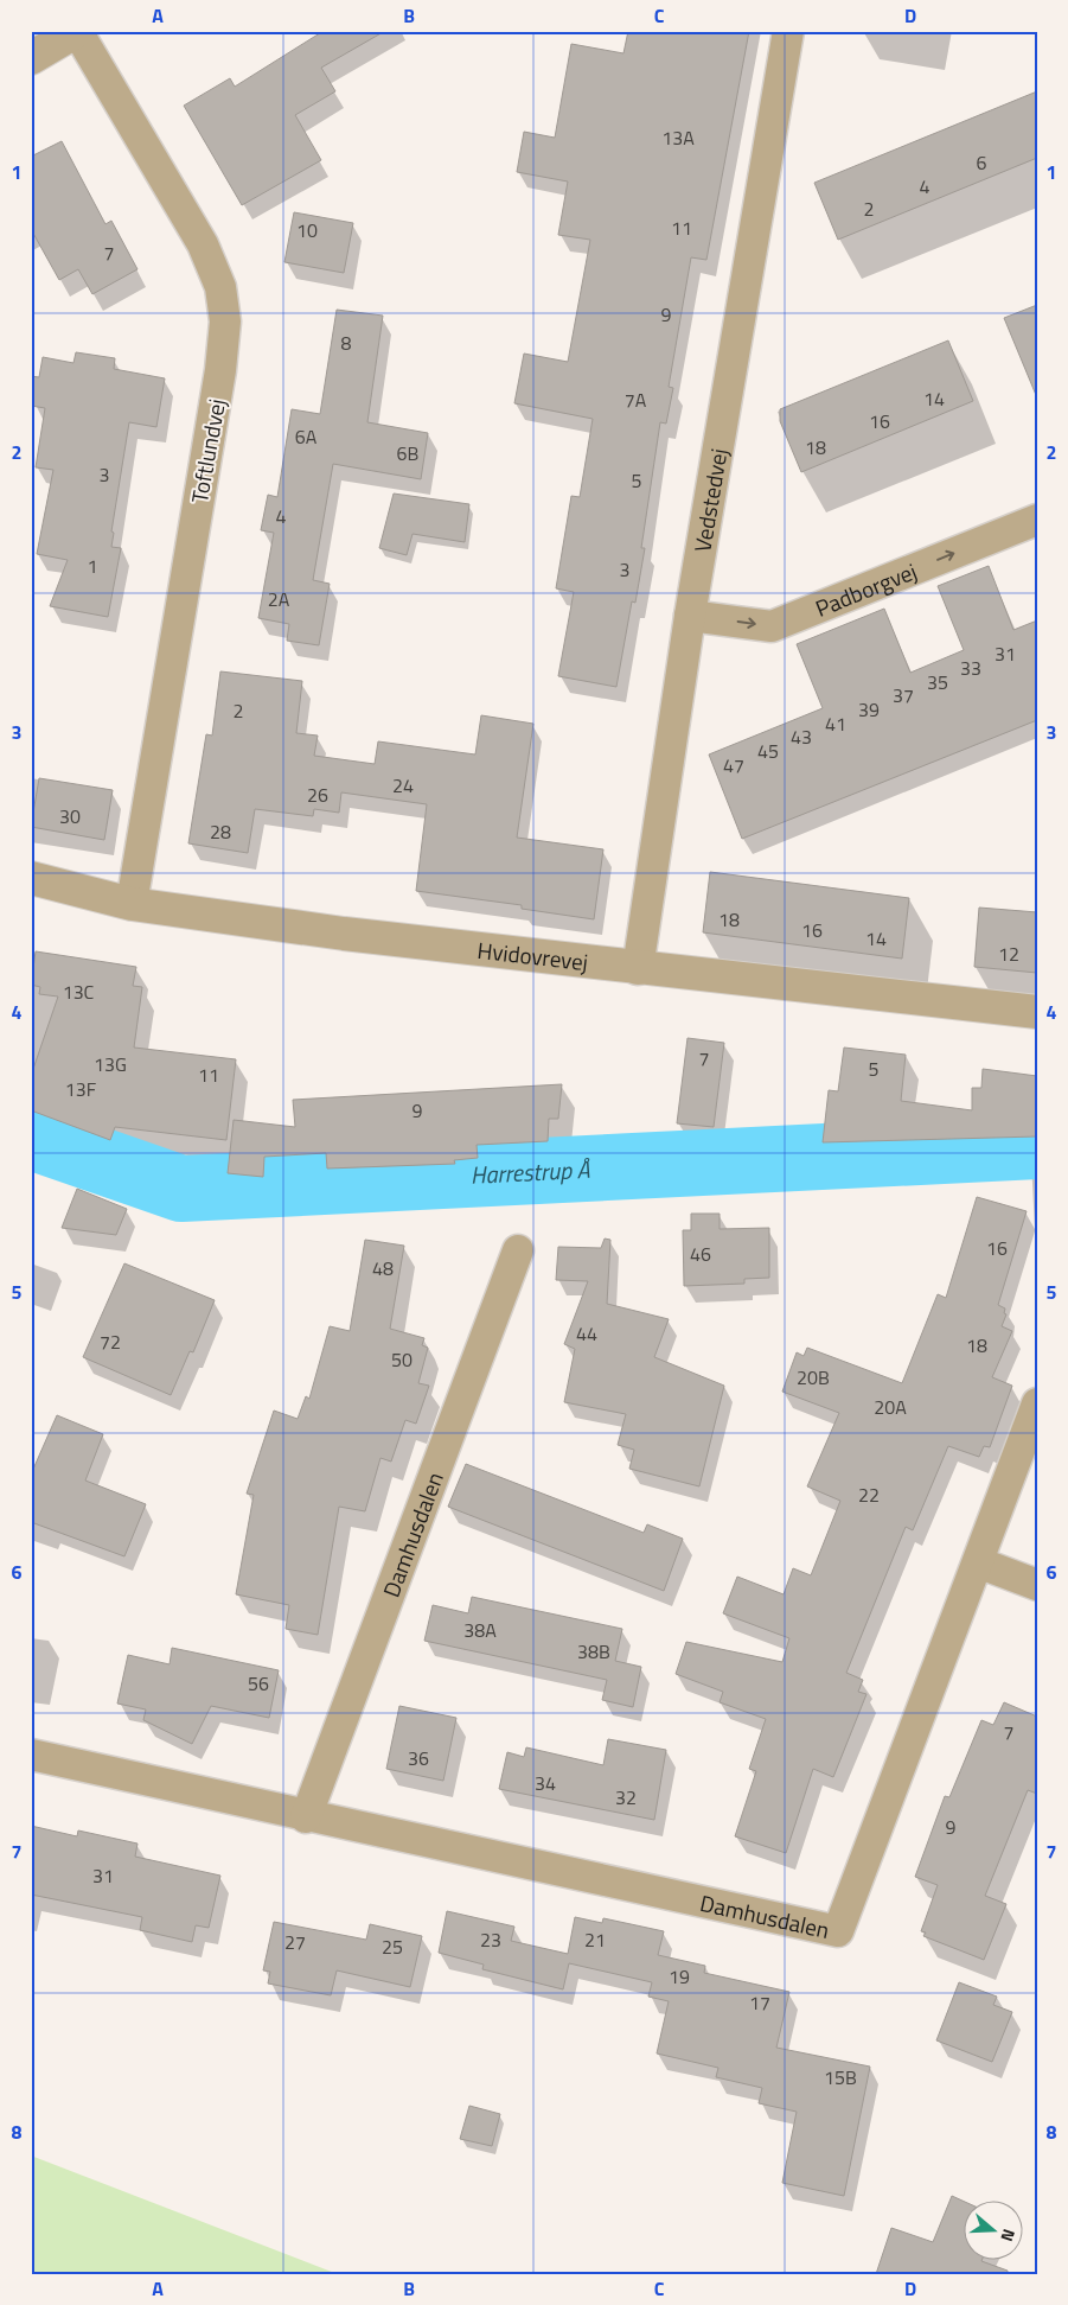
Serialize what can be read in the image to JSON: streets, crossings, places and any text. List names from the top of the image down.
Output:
{
  "streets": {
    "street": [
      "Toftlundvej",
      "Vedstedvej",
      "Padborgvej",
      "Hvidovrevej",
      "Damhusdalen"
    ]
  },
  "crossings": [
    ["Toftlundvej", "Hvidovrevej"],
    ["Vedstedvej", "Padborgvej"],
    ["Vedstedvej", "Hvidovrevej"]
  ],
  "one_way": ["Padborgvej"],
  "water": ["Harrestrup Å"],
  "house_numbers": [
    "13A",
    "6",
    "4",
    "2",
    "11",
    "10",
    "7",
    "9",
    "8",
    "14",
    "7A",
    "16",
    "6A",
    "18",
    "6B",
    "3",
    "5",
    "4",
    "1",
    "3",
    "2A",
    "31",
    "33",
    "35",
    "37",
    "39",
    "2",
    "41",
    "43",
    "45",
    "47",
    "24",
    "26",
    "30",
    "28",
    "18",
    "16",
    "14",
    "12",
    "13C",
    "7",
    "13G",
    "5",
    "11",
    "13F",
    "9",
    "16",
    "46",
    "48",
    "44",
    "72",
    "18",
    "50",
    "20B",
    "20A",
    "22",
    "38A",
    "38B",
    "56",
    "7",
    "36",
    "34",
    "32",
    "9",
    "31",
    "23",
    "21",
    "27",
    "25",
    "19",
    "17",
    "15B"
  ],
  "north": "right",
  "grid": {
    "columns": [
      "A",
      "B",
      "C",
      "D"
    ],
    "rows": [
      "1",
      "2",
      "3",
      "4",
      "5",
      "6",
      "7",
      "8"
    ]
  }
}
